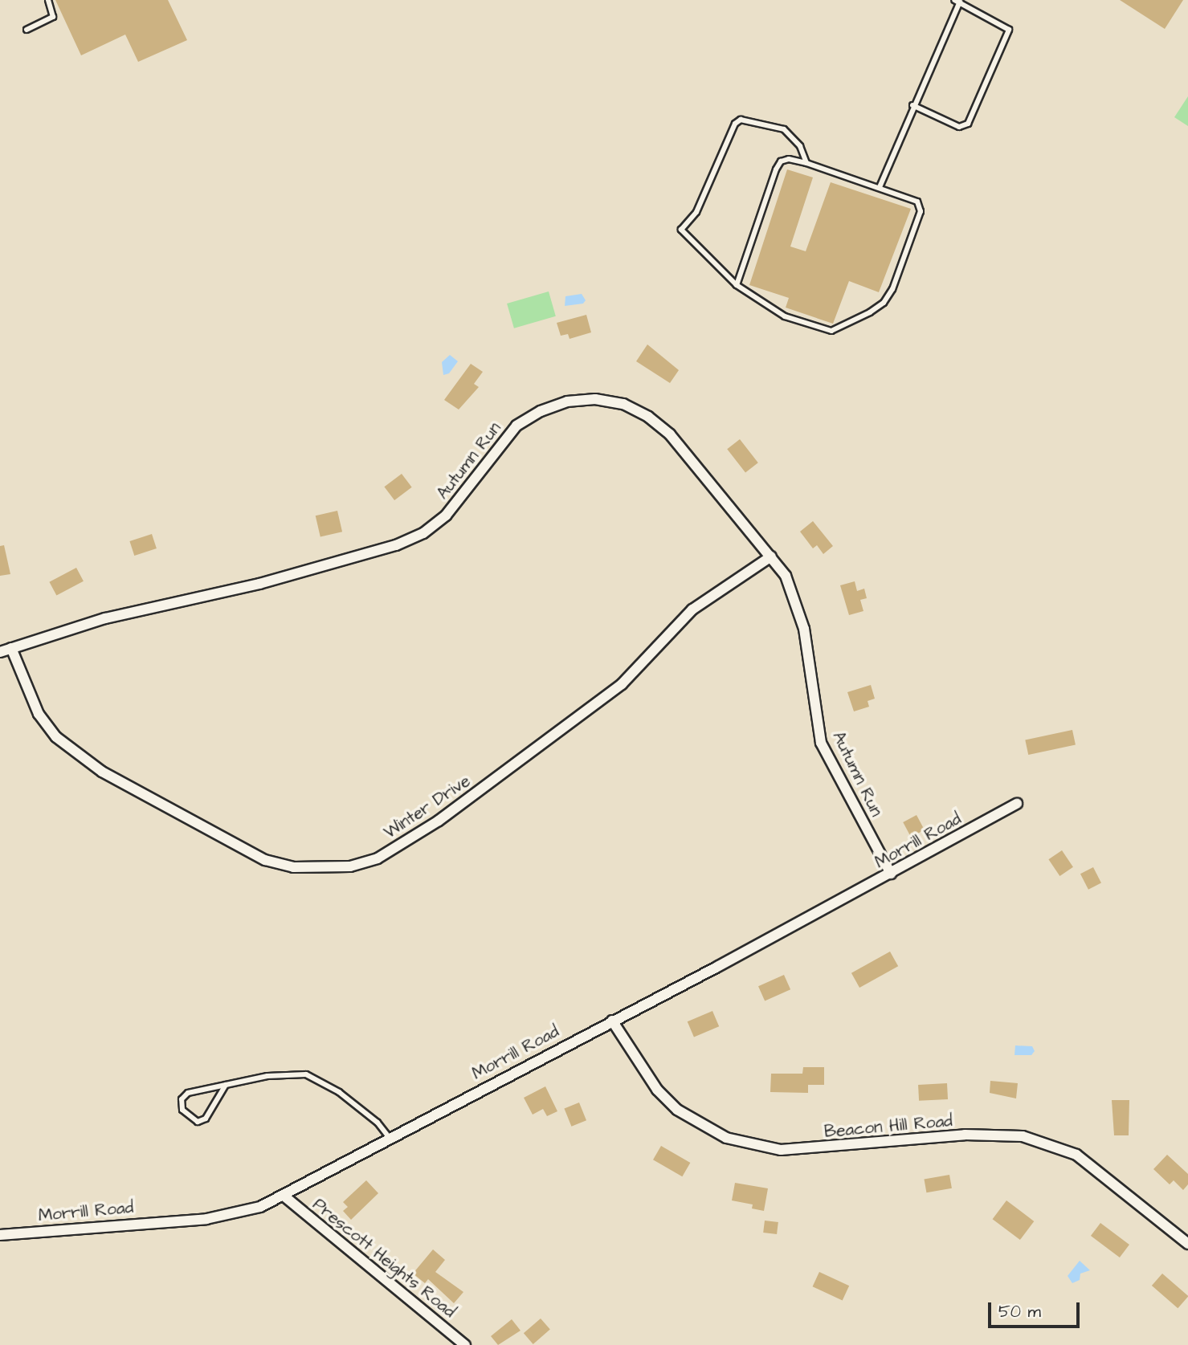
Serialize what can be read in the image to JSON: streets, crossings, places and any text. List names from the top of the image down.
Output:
{
  "streets": {
    "street": [
      "Autumn Run",
      "Winter Drive",
      "Morrill Road",
      "Beacon Hill Road",
      "Prescott Heights Road"
    ]
  },
  "crossings": [
    ["Autumn Run", "Winter Drive"],
    ["Autumn Run", "Morrill Road"],
    ["Morrill Road", "Beacon Hill Road"],
    ["Morrill Road", "Prescott Heights Road"]
  ],
  "scale_bar": "50 m"
}
